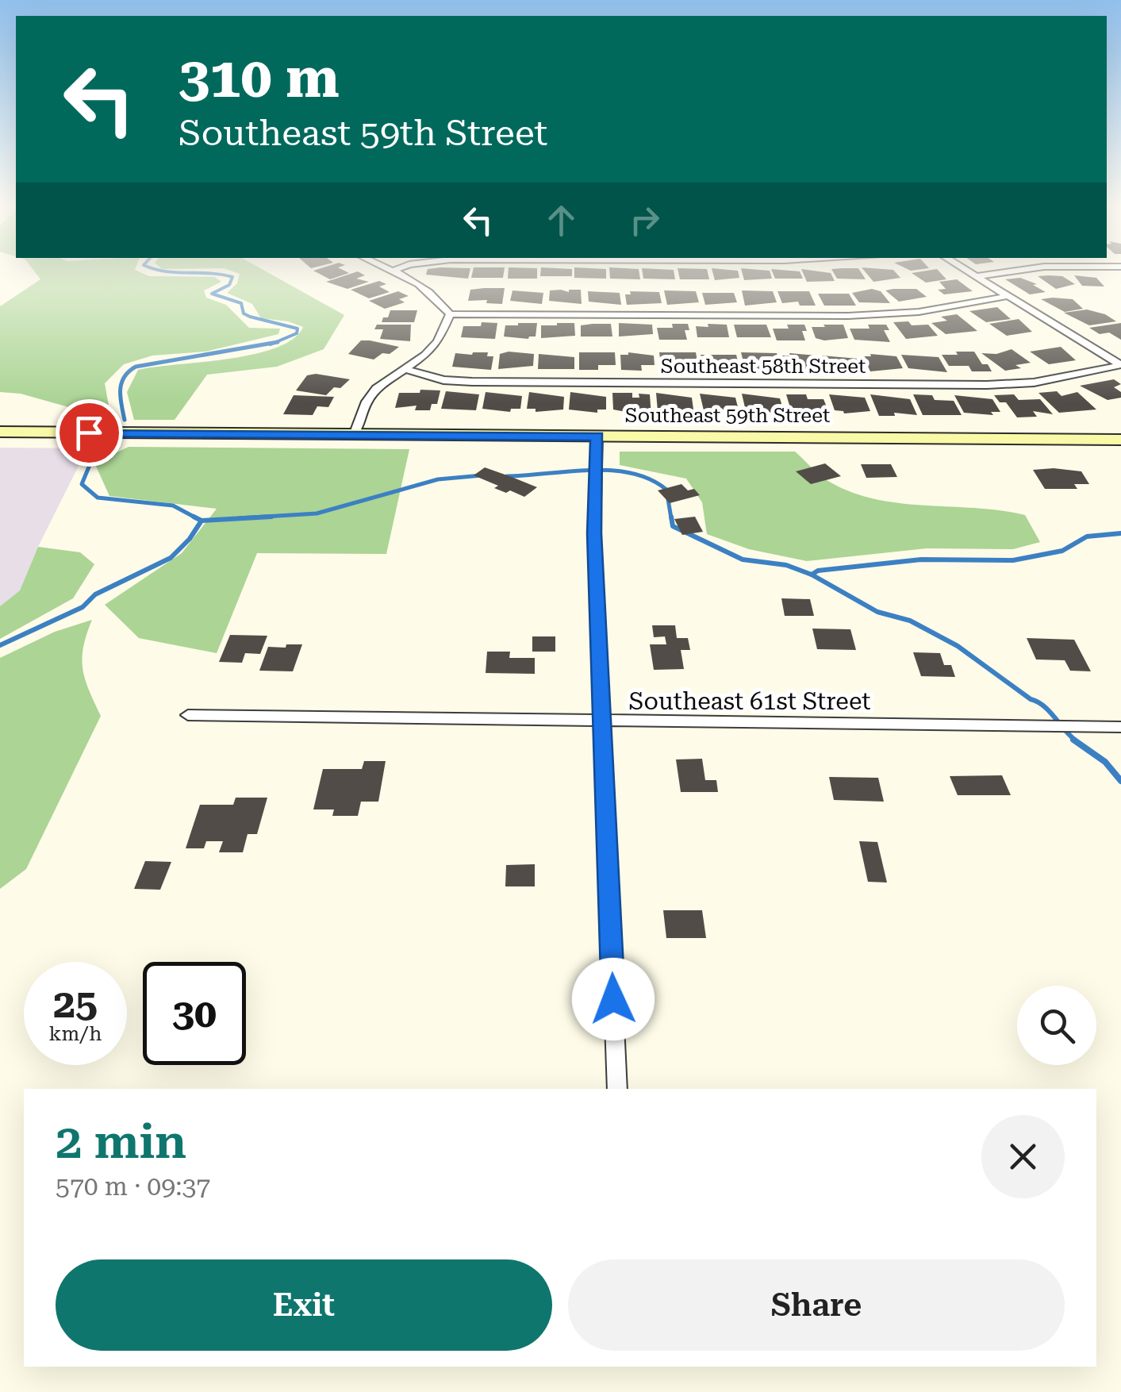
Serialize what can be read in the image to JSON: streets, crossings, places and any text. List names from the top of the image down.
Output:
{
  "streets": {
    "main road": ["Southeast 59th Street"],
    "street": ["Southeast 58th Street", "Southeast 61st Street"]
  },
  "page": {
    "turn": ["310 m", "Southeast 59th Street"],
    "speed": "25 km/h",
    "limit": "30",
    "heading": ["2 min", "570 m · 09:37"],
    "buttons": ["Exit", "Share"]
  }
}
